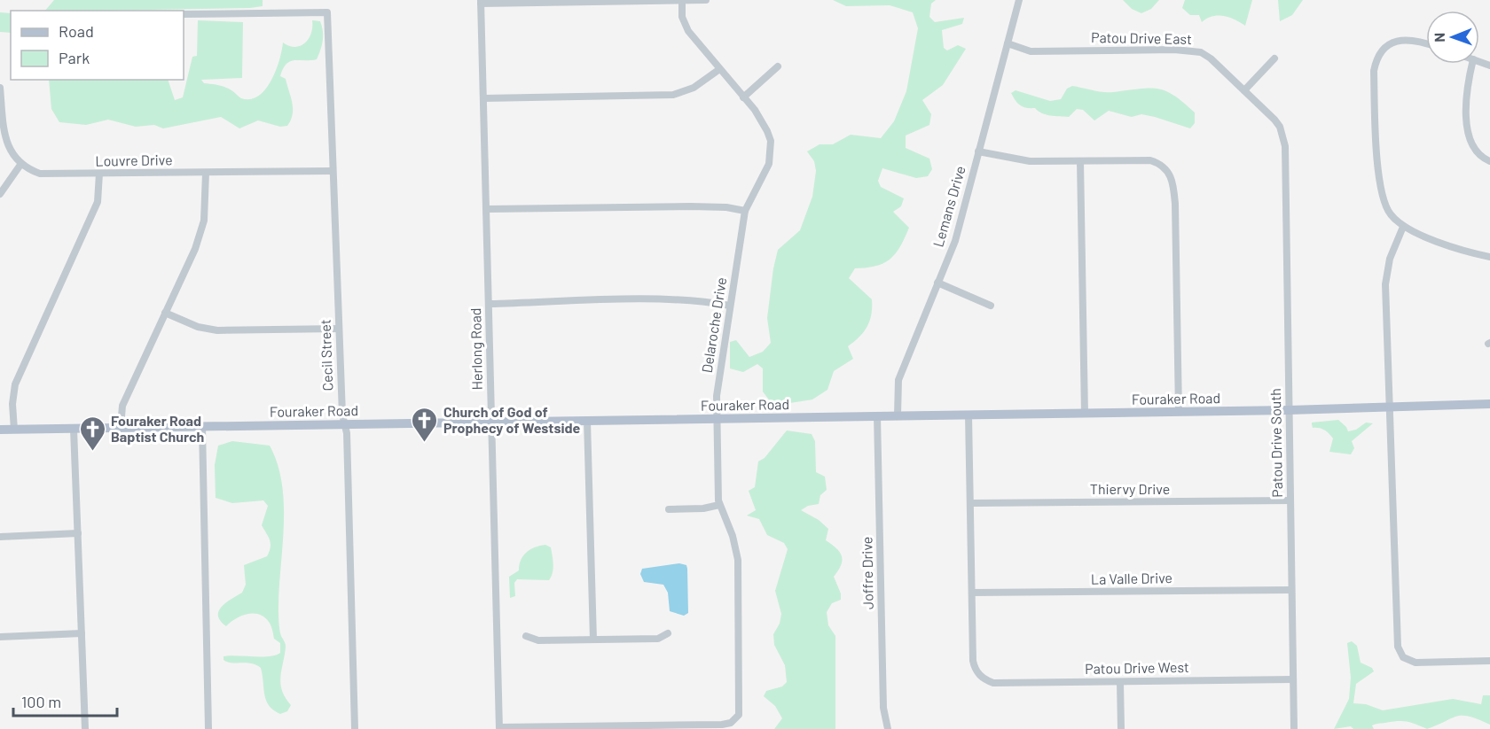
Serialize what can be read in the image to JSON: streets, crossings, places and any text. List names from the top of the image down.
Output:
{
  "streets": {
    "main road": ["Fouraker Road"],
    "street": [
      "Patou Drive East",
      "Louvre Drive",
      "Lemans Drive",
      "Delaroche Drive",
      "Herlong Road",
      "Cecil Street",
      "Patou Drive South",
      "Thiervy Drive",
      "Joffre Drive",
      "La Valle Drive",
      "Patou Drive West"
    ]
  },
  "crossings": [
    ["Patou Drive East", "Lemans Drive"],
    ["Patou Drive East", "Patou Drive South"],
    ["Louvre Drive", "Cecil Street"],
    ["Lemans Drive", "Fouraker Road"],
    ["Delaroche Drive", "Fouraker Road"],
    ["Herlong Road", "Fouraker Road"],
    ["Cecil Street", "Fouraker Road"],
    ["Fouraker Road", "Patou Drive South"],
    ["Fouraker Road", "Joffre Drive"],
    ["Patou Drive South", "Thiervy Drive"],
    ["Patou Drive South", "La Valle Drive"],
    ["Patou Drive South", "Patou Drive West"],
    ["La Valle Drive", "Patou Drive West"]
  ],
  "places": {
    "church": ["Church of God of Prophecy of Westside", "Fouraker Road Baptist Church"]
  },
  "legend": ["Road", "Park"],
  "scale_bar": "100 m",
  "north": "left"
}
